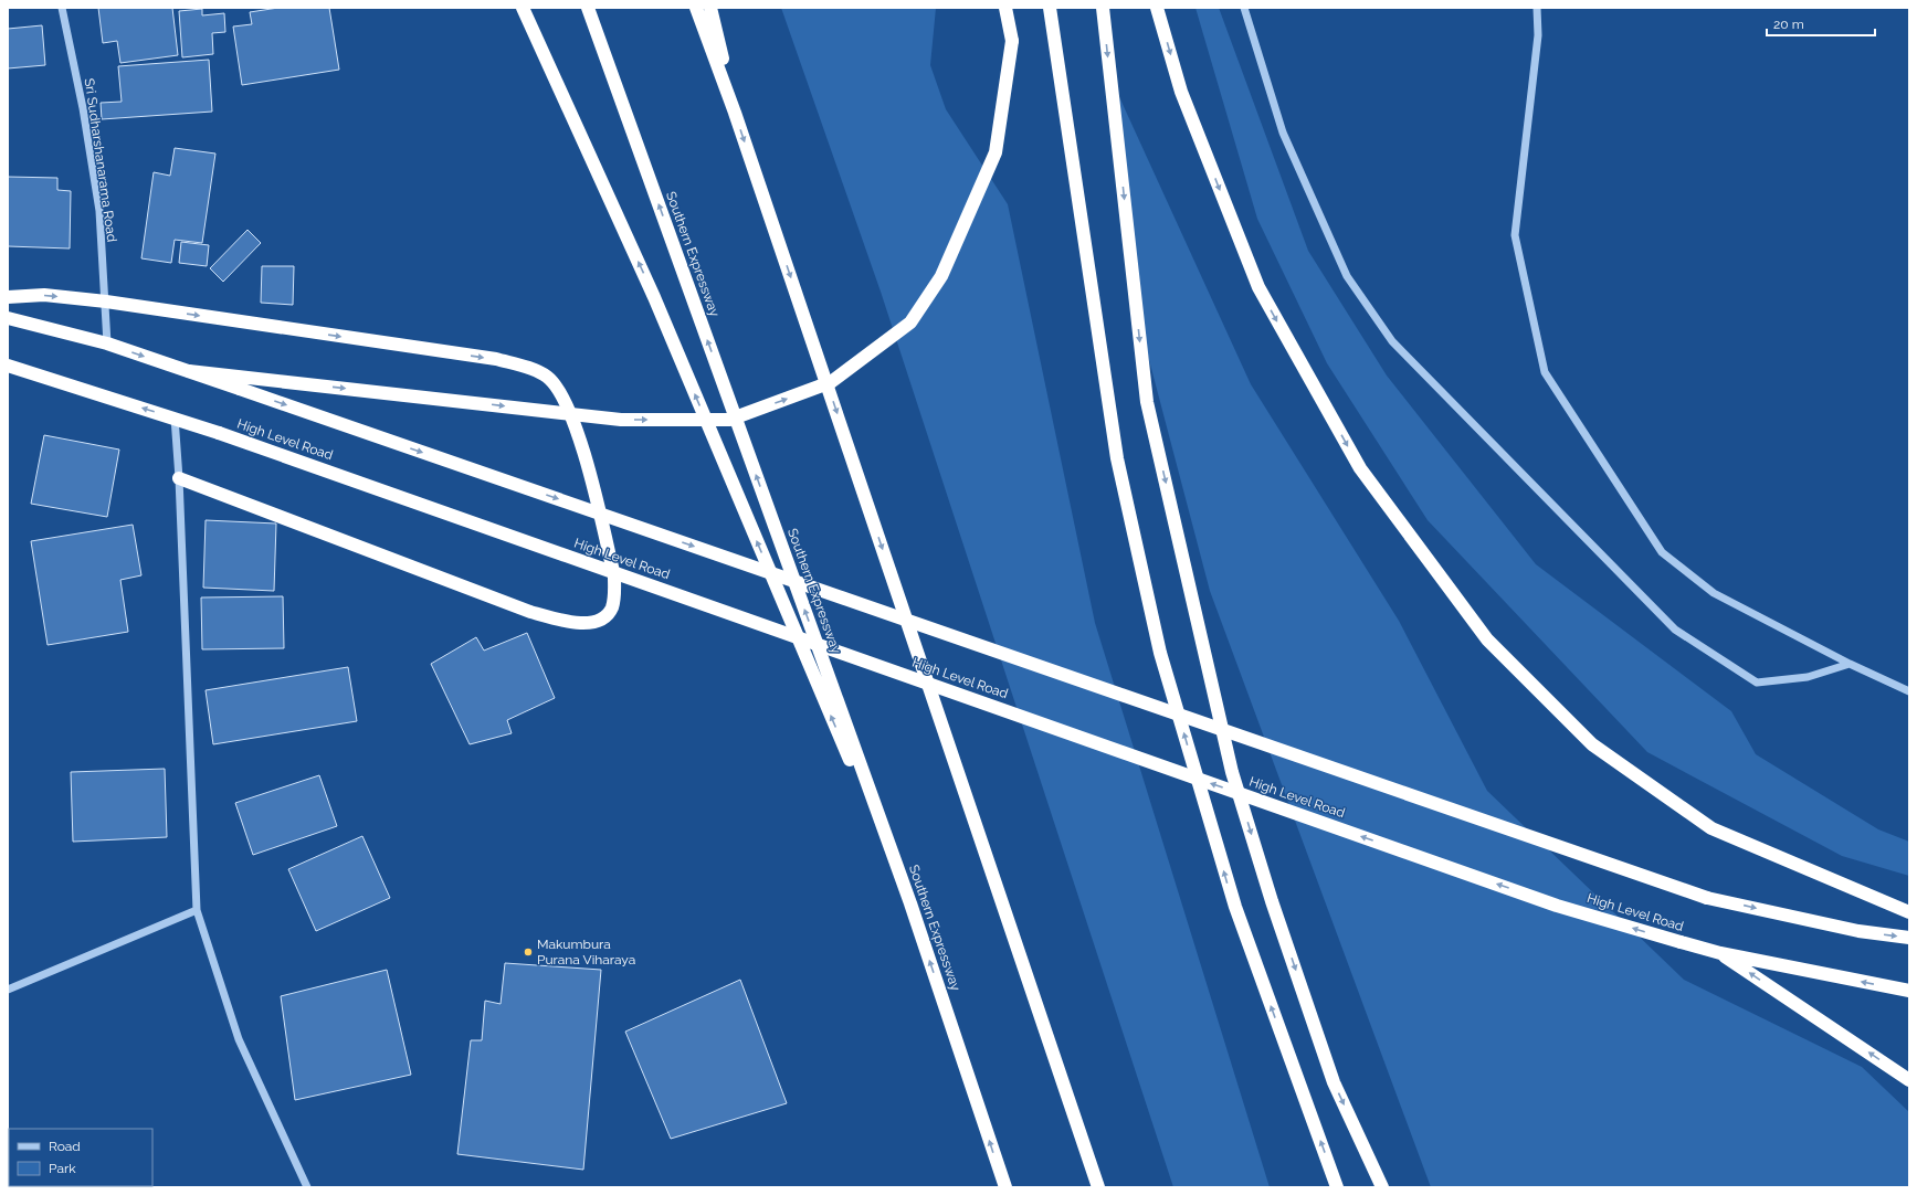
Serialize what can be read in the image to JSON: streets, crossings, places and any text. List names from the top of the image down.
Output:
{
  "streets": {
    "highway": ["Southern Expressway", "High Level Road"],
    "street": ["Sri Sudharshanarama Road"]
  },
  "places": ["Makumbura Purana Viharaya"],
  "legend": ["Road", "Park"],
  "scale_bar": "20 m"
}
